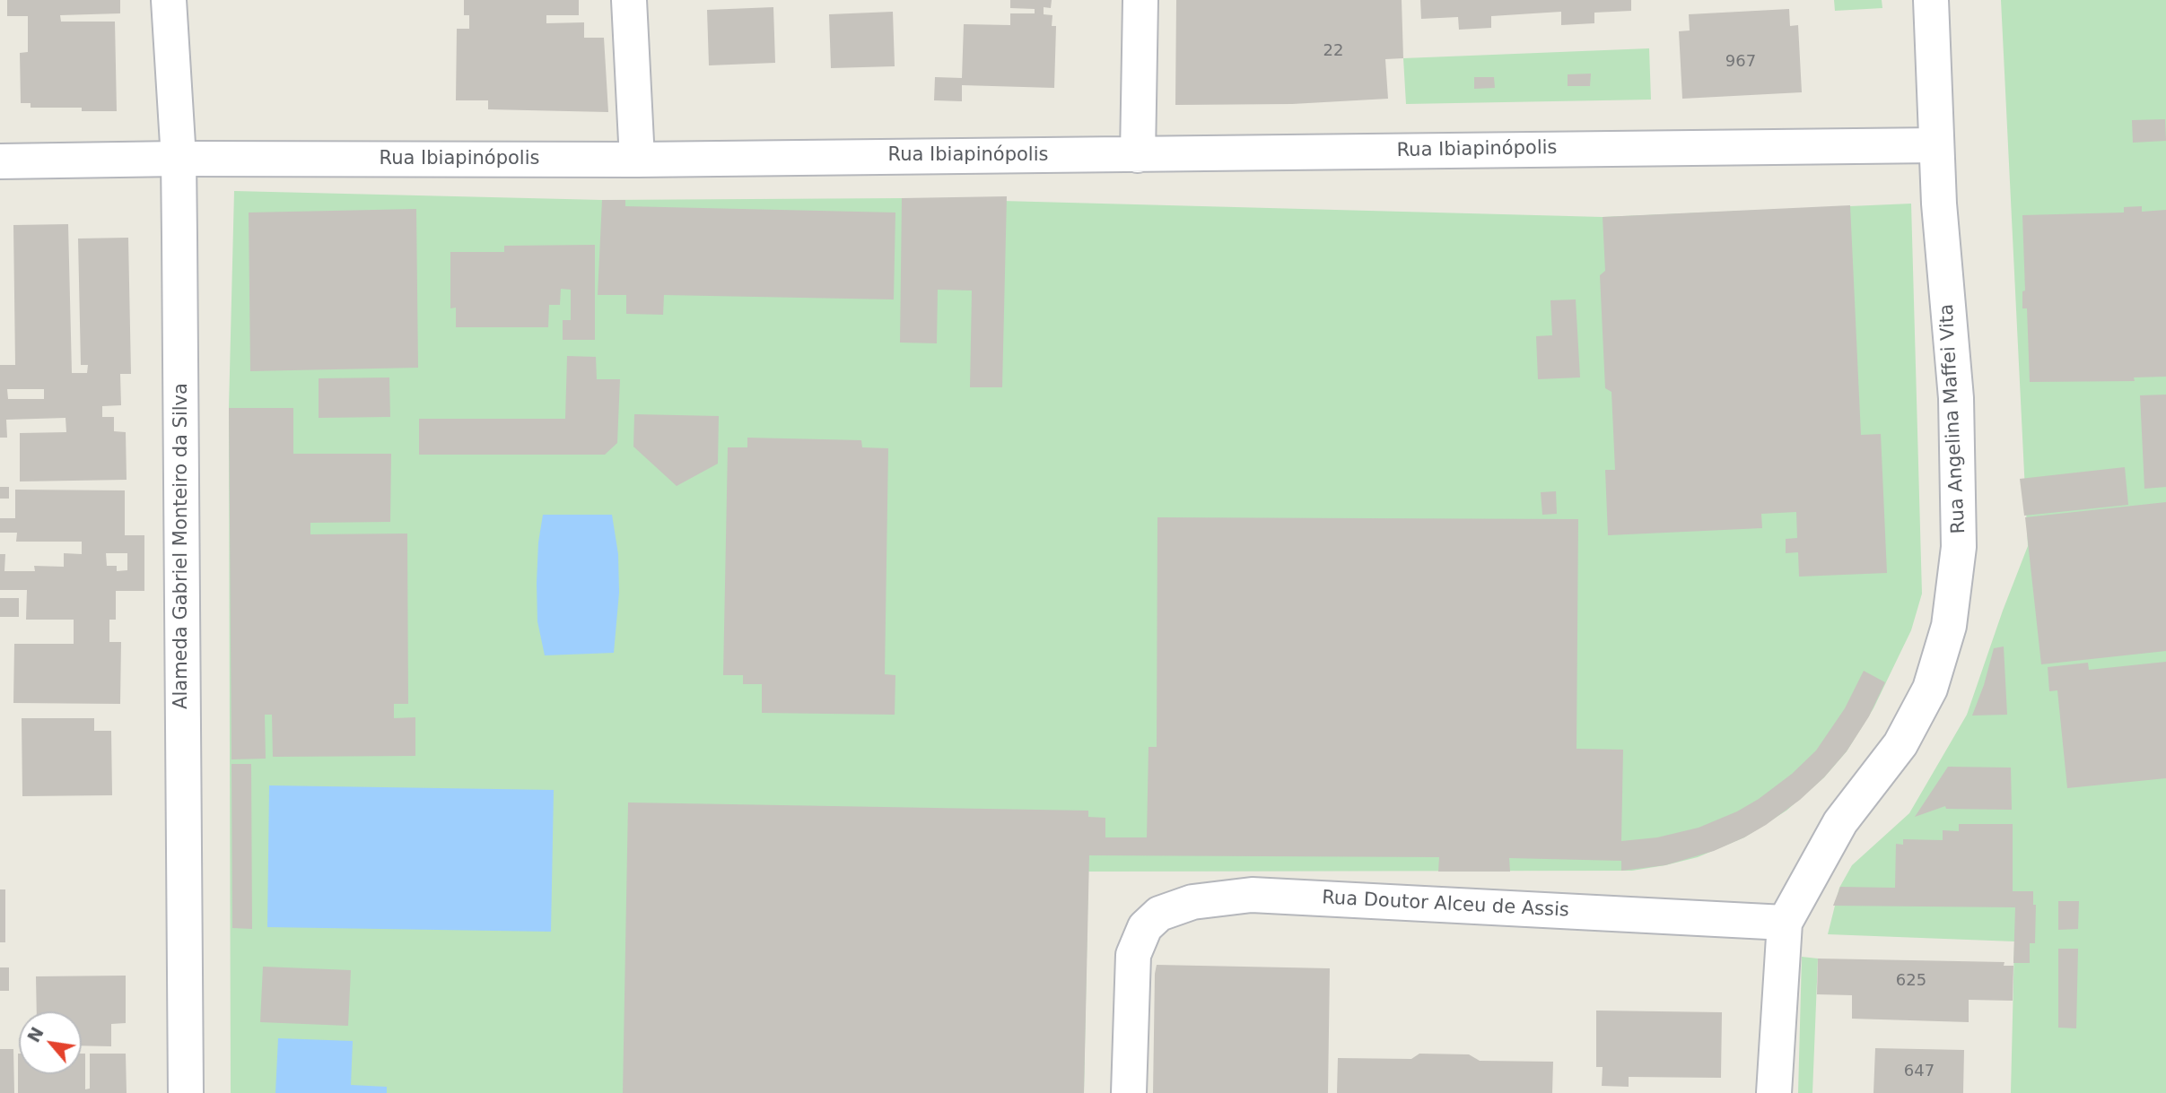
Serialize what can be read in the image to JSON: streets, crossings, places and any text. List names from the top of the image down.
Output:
{
  "streets": {
    "street": [
      "Rua Ibiapinópolis",
      "Rua Angelina Maffei Vita",
      "Alameda Gabriel Monteiro da Silva",
      "Rua Doutor Alceu de Assis"
    ]
  },
  "crossings": [
    ["Rua Ibiapinópolis", "Rua Angelina Maffei Vita"],
    ["Rua Ibiapinópolis", "Alameda Gabriel Monteiro da Silva"],
    ["Rua Angelina Maffei Vita", "Rua Doutor Alceu de Assis"]
  ],
  "house_numbers": [
    "22",
    "967",
    "625",
    "647"
  ],
  "north": "top left"
}
